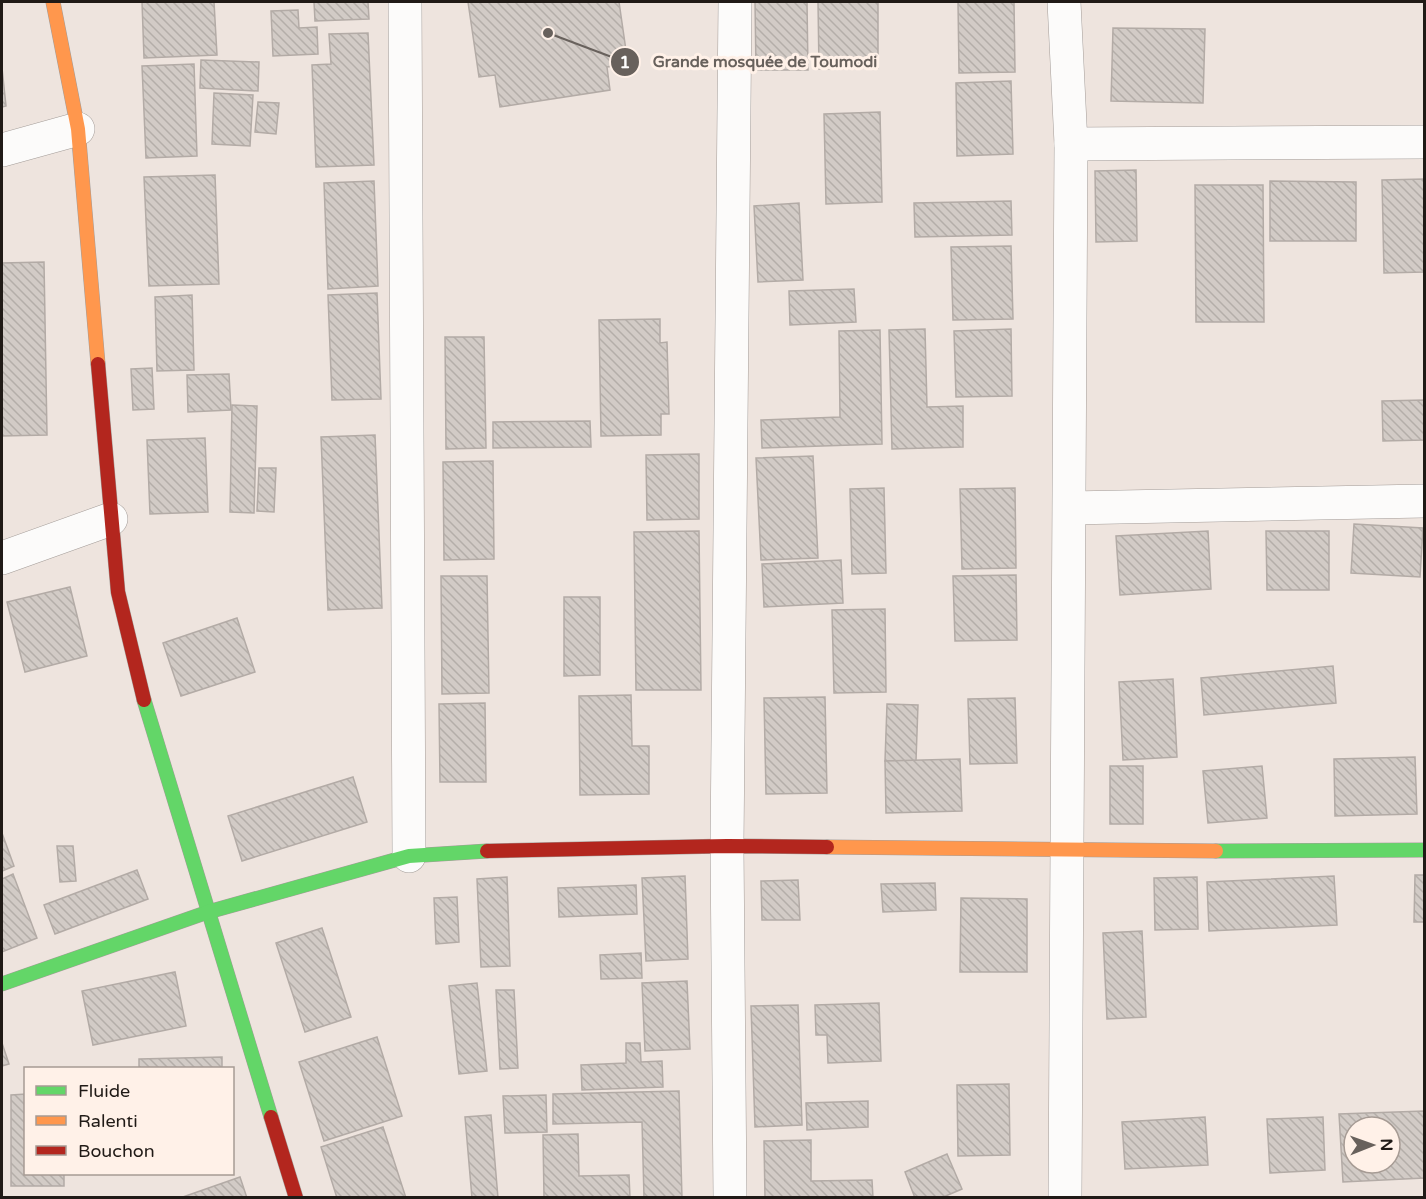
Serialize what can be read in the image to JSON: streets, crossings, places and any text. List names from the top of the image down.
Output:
{
  "places": ["Grande mosquée de Toumodi"],
  "legend": ["Fluide", "Ralenti", "Bouchon"],
  "north": "right"
}
